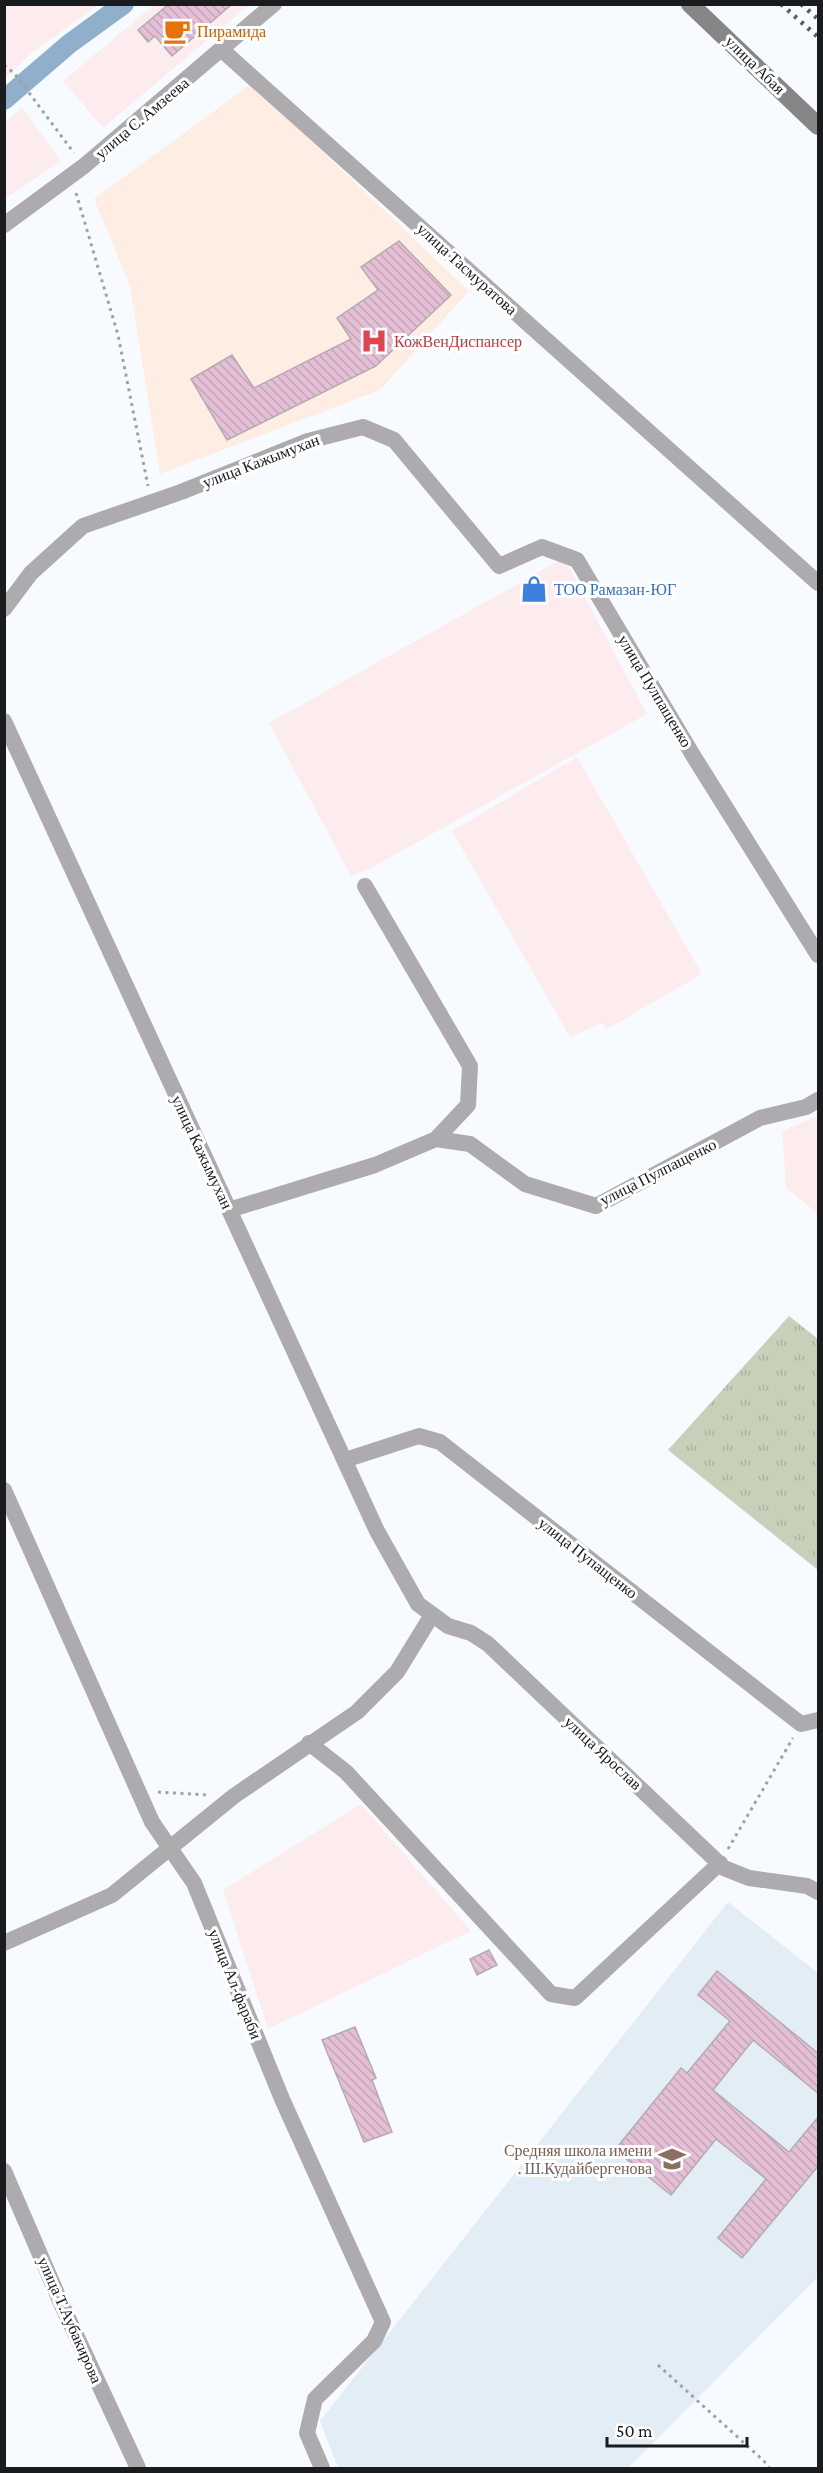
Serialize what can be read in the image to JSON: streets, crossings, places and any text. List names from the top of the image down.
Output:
{
  "streets": {
    "main road": ["улица Абая"],
    "street": [
      "улица С. Амзеева",
      "улица Тасмуратова",
      "улица Кажымухан",
      "улица Пулпащенко",
      "улица Пупащенко",
      "улица Ярослав",
      "улица Ал-фараби",
      "улица Т.Аубакирова"
    ]
  },
  "crossings": [
    ["улица С. Амзеева", "улица Тасмуратова"],
    ["улица Кажымухан", "улица Пулпащенко"],
    ["улица Кажымухан", "улица Пупащенко"],
    ["улица Кажымухан", "улица Ярослав"]
  ],
  "places": {
    "cafe": ["Пирамида"],
    "hospital": ["КожВенДиспансер"],
    "shop": ["ТОО Рамазан-ЮГ"],
    "school or university": ["Средняя школа имени . Ш.Кудайбергенова"]
  },
  "scale_bar": "50 m"
}
